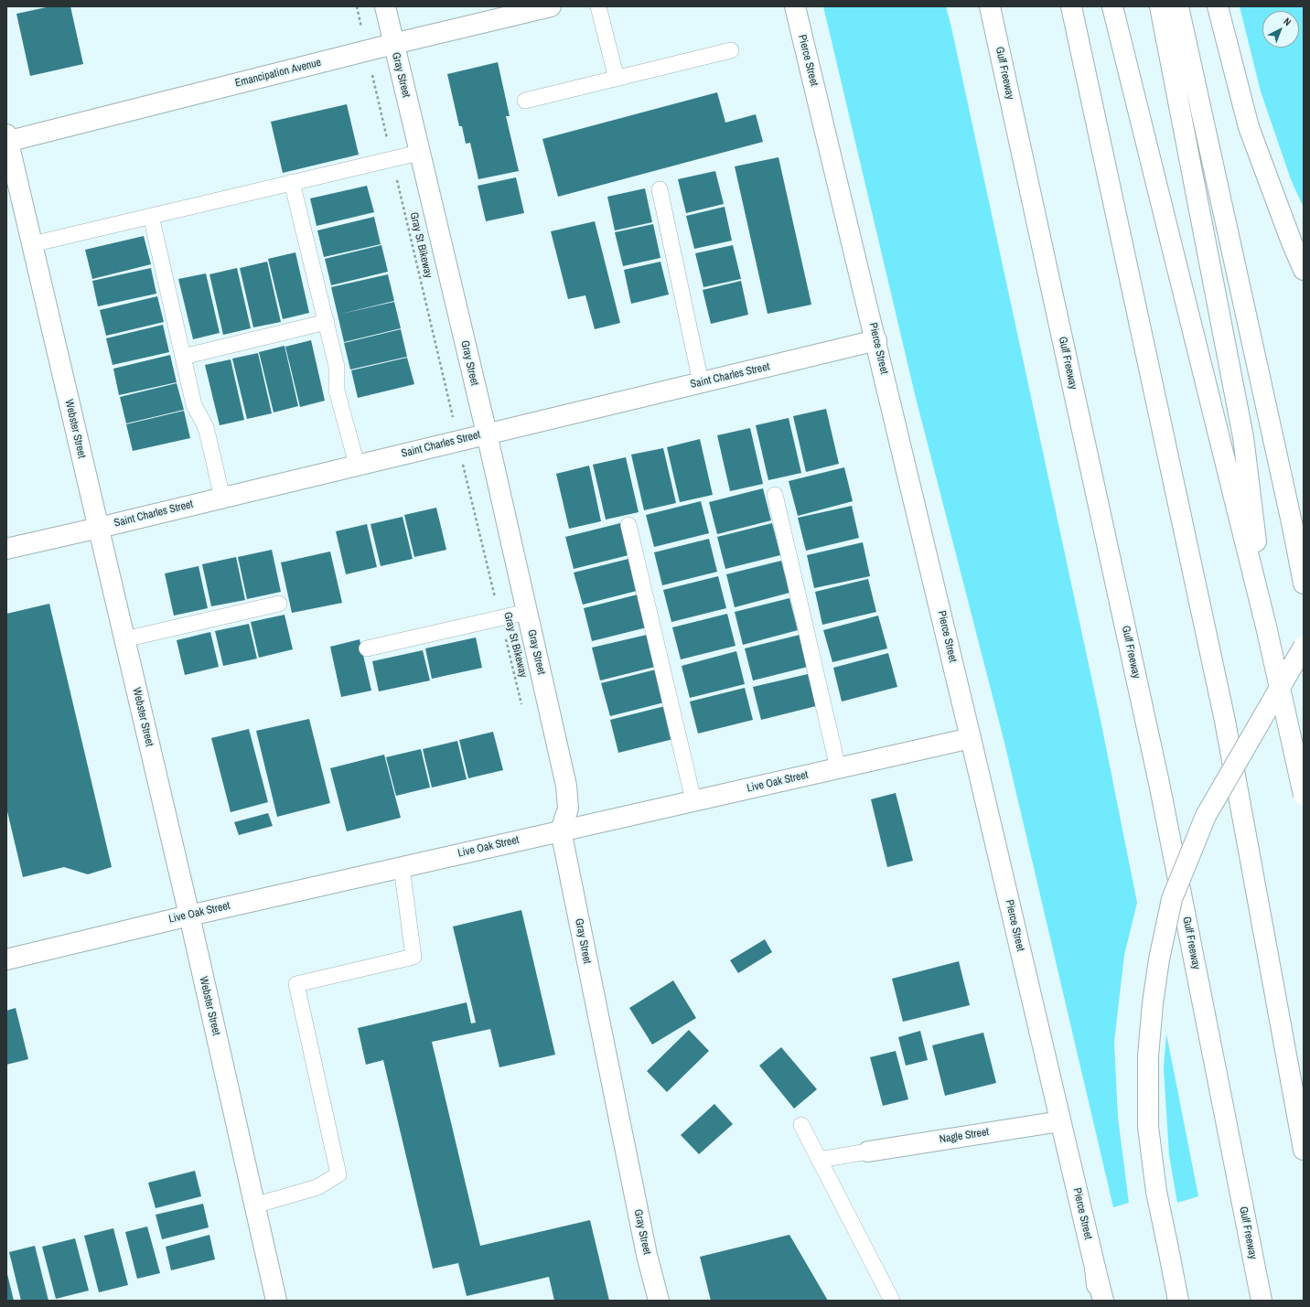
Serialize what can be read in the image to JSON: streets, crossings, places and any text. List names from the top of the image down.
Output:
{
  "streets": {
    "main road": [
      "Pierce Street",
      "Emancipation Avenue",
      "Gulf Freeway",
      "Gray Street",
      "Saint Charles Street",
      "Webster Street",
      "Live Oak Street",
      "Nagle Street"
    ],
    "path": ["Gray St Bikeway"]
  },
  "crossings": [
    ["Pierce Street", "Saint Charles Street"],
    ["Pierce Street", "Live Oak Street"],
    ["Pierce Street", "Nagle Street"],
    ["Emancipation Avenue", "Gray Street"],
    ["Emancipation Avenue", "Webster Street"],
    ["Gray Street", "Saint Charles Street"],
    ["Gray Street", "Live Oak Street"],
    ["Saint Charles Street", "Webster Street"],
    ["Webster Street", "Live Oak Street"]
  ],
  "north": "top right"
}
